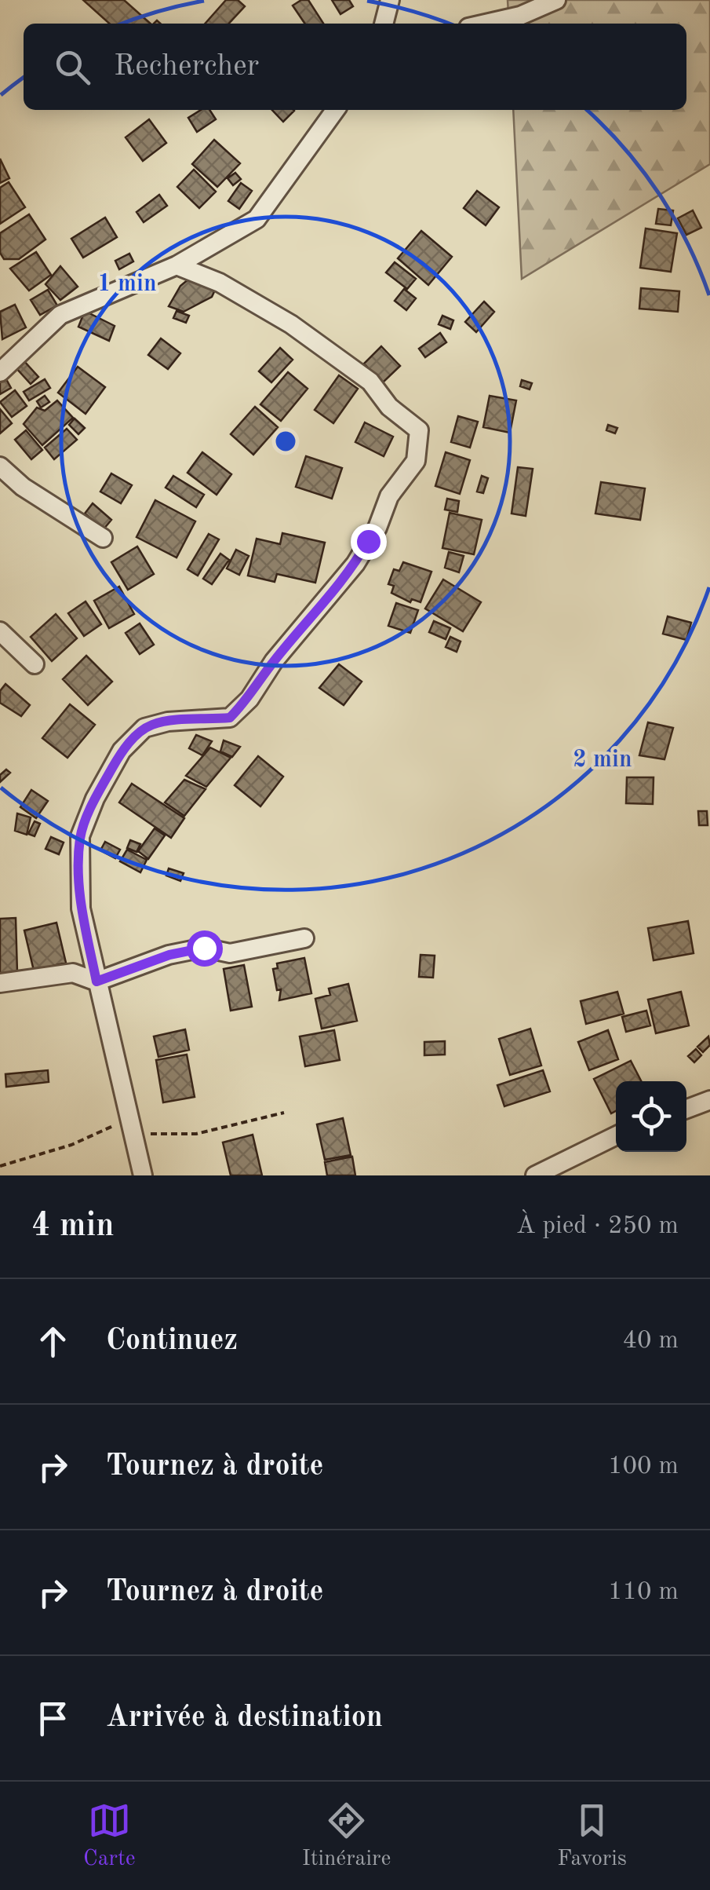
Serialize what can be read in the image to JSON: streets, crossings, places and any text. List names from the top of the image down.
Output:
{
  "page": {
    "search": "Rechercher",
    "heading": ["4 min", "À pied · 250 m"],
    "list": [
      ["Continuez", "40 m"],
      ["Tournez à droite", "100 m"],
      ["Tournez à droite", "110 m"],
      "Arrivée à destination"
    ],
    "nav": ["Carte", "Itinéraire", "Favoris"]
  },
  "rings": ["1 min", "2 min"]
}
